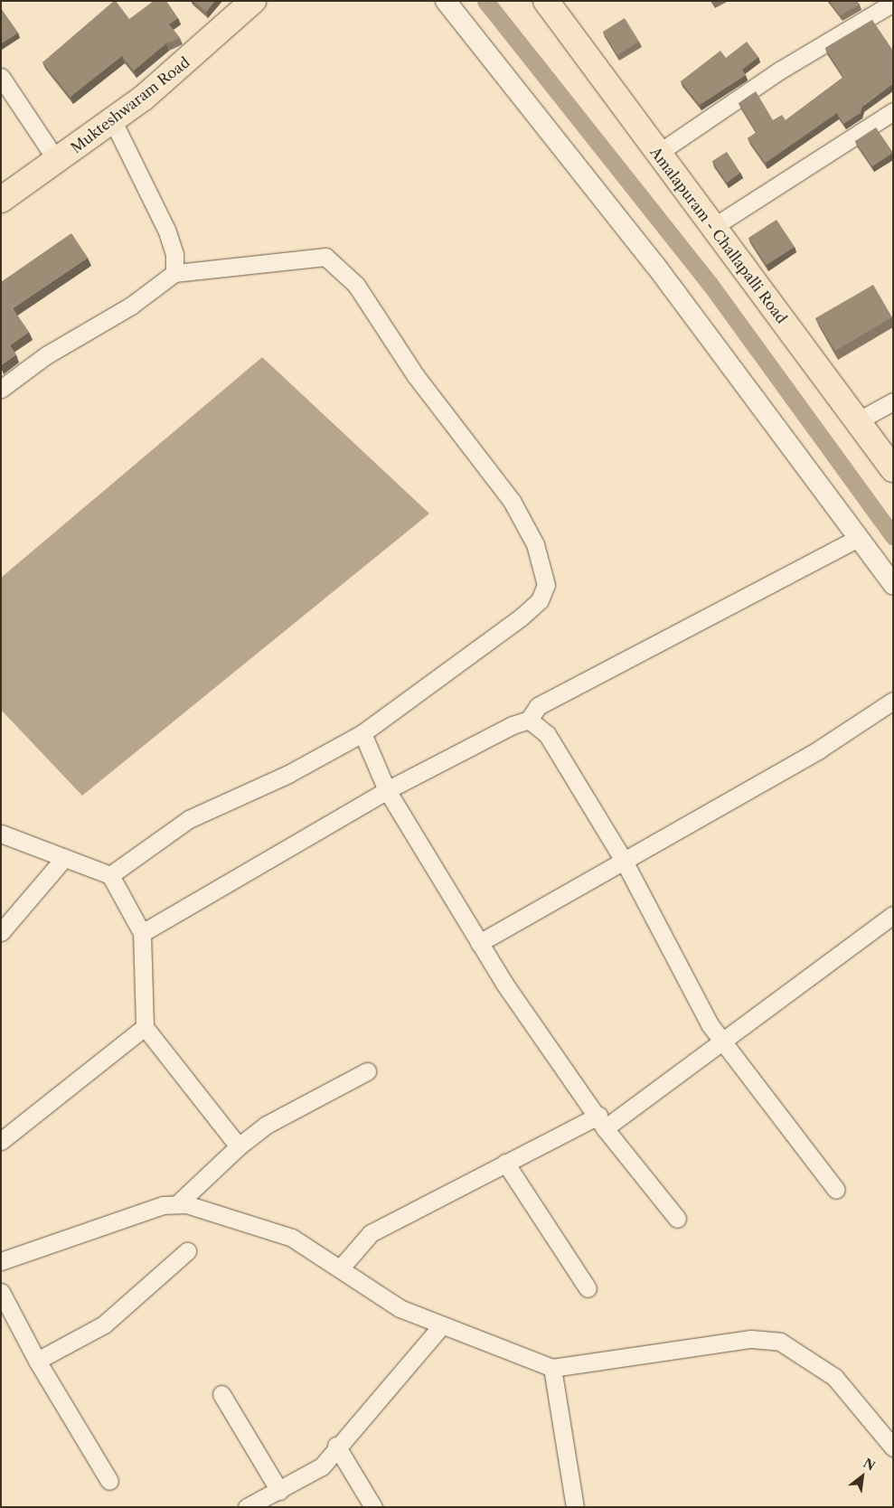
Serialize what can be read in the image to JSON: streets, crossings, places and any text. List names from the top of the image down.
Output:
{
  "streets": {
    "main road": ["Mukteshwaram Road", "Amalapuram - Challapalli Road"]
  },
  "north": "top right"
}
